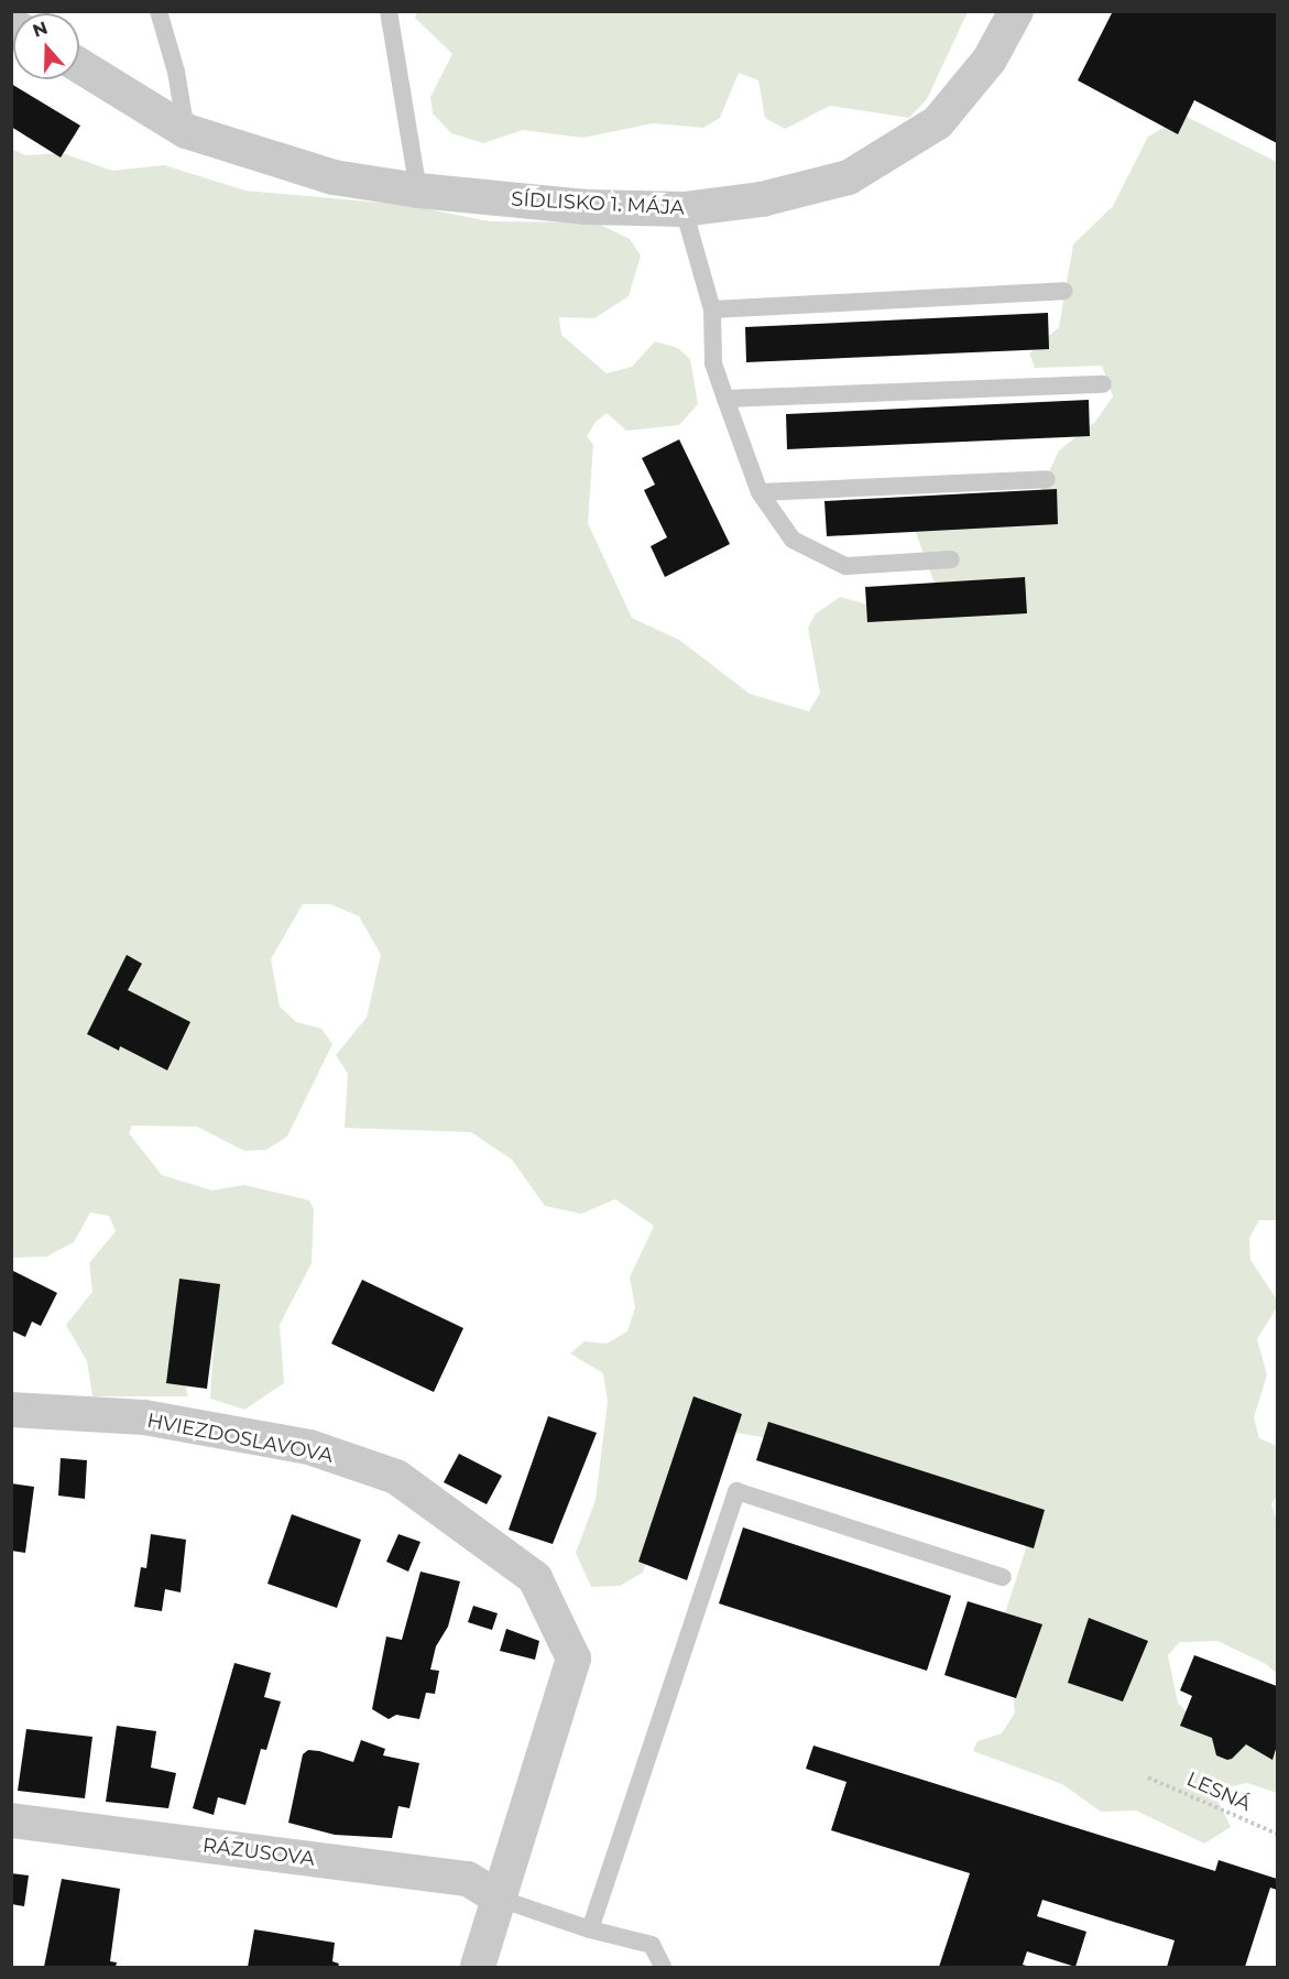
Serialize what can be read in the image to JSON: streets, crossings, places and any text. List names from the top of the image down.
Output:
{
  "streets": {
    "street": ["SÍDLISKO 1. MÁJA", "HVIEZDOSLAVOVA", "RÁZUSOVA"],
    "path": ["LESNÁ"]
  },
  "crossings": [
    ["HVIEZDOSLAVOVA", "RÁZUSOVA"]
  ],
  "north": "top"
}
